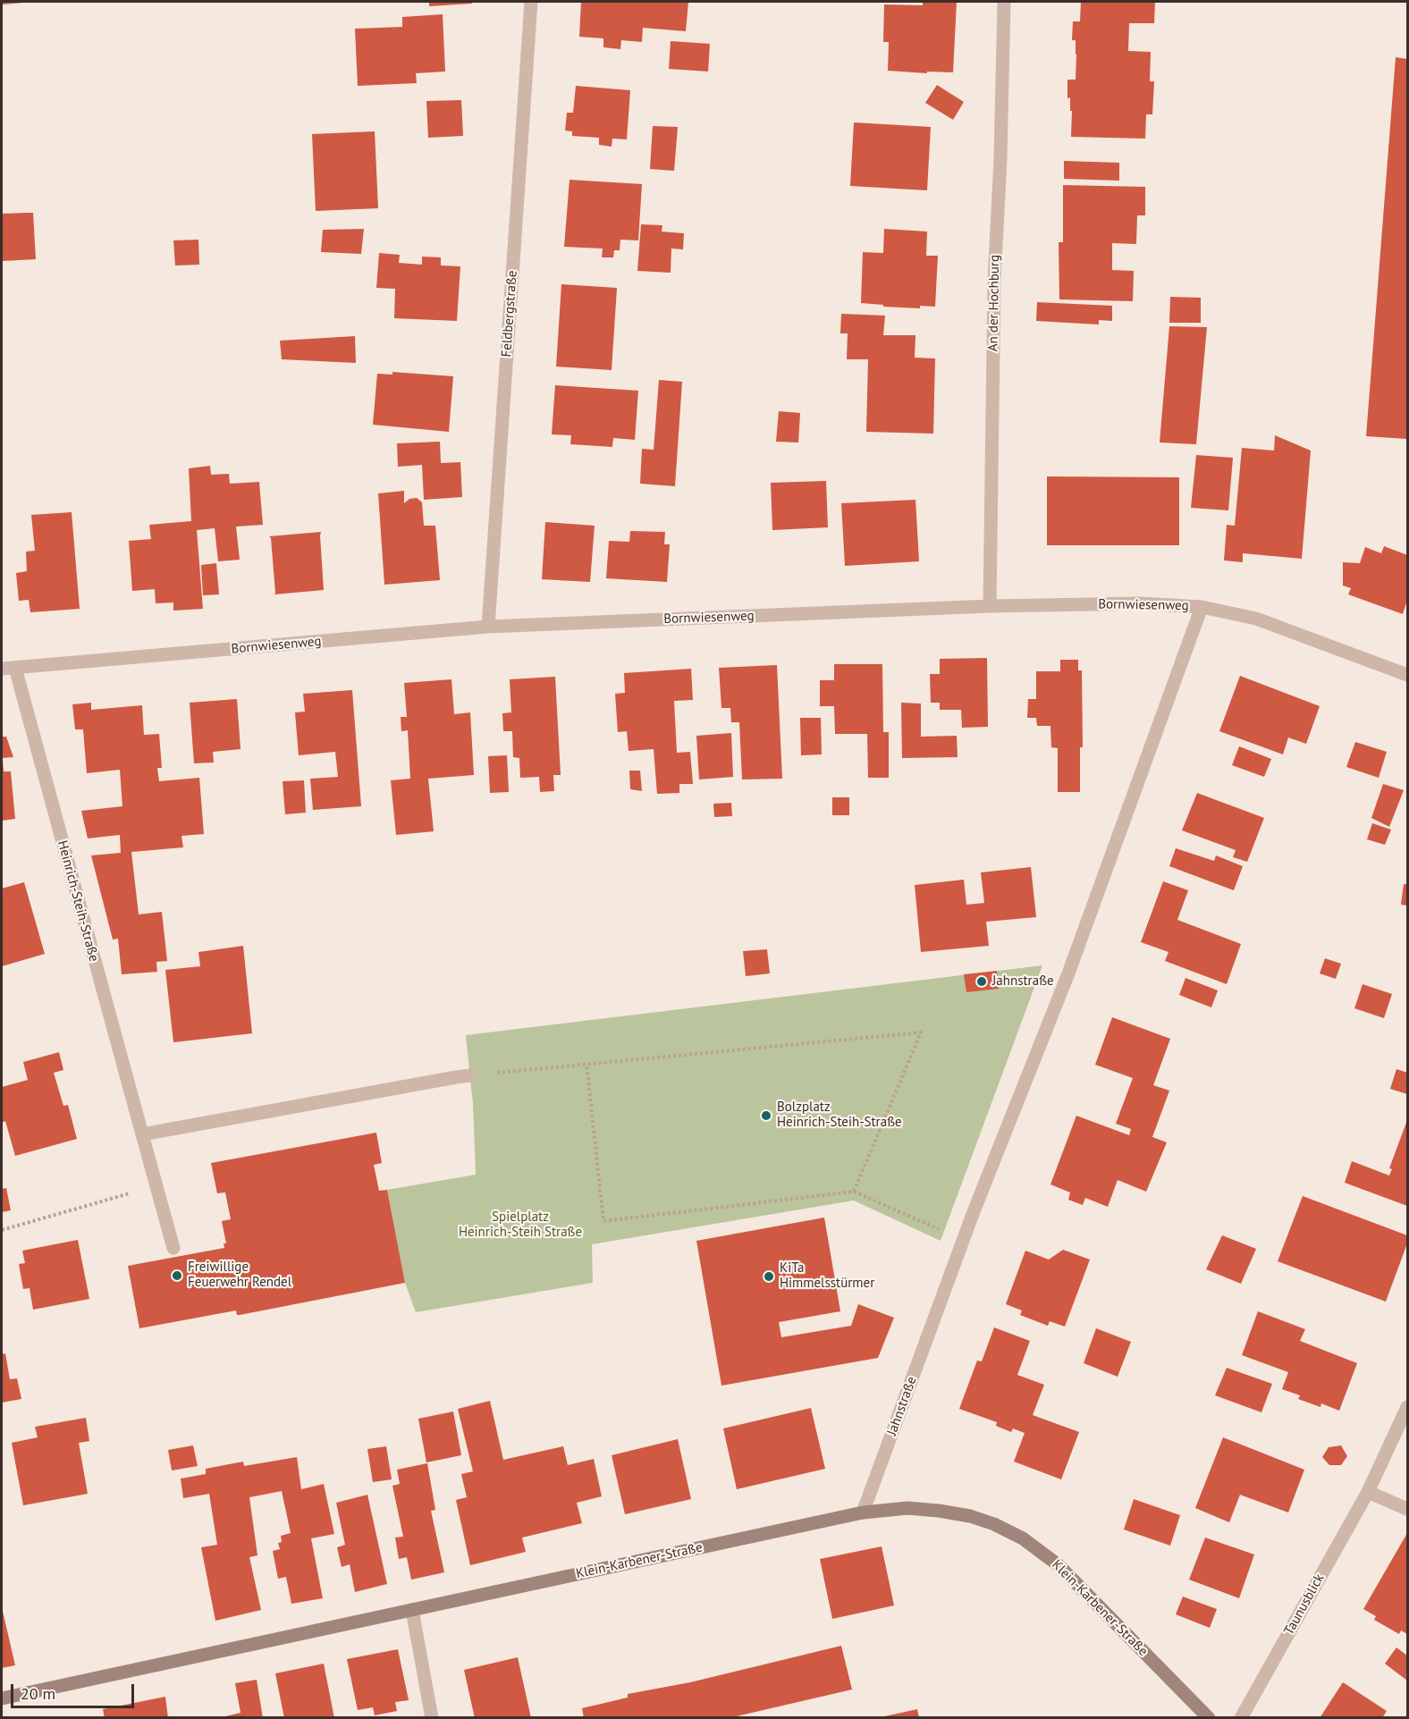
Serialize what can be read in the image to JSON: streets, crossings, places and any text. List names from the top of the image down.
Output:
{
  "streets": {
    "main road": ["Klein-Karbener-Straße"],
    "street": [
      "An der Hochburg",
      "Feldbergstraße",
      "Bornwiesenweg",
      "Heinrich-Steih-Straße",
      "Jahnstraße",
      "Taunusblick"
    ]
  },
  "crossings": [
    ["An der Hochburg", "Bornwiesenweg"],
    ["Feldbergstraße", "Bornwiesenweg"],
    ["Bornwiesenweg", "Heinrich-Steih-Straße"],
    ["Bornwiesenweg", "Jahnstraße"],
    ["Jahnstraße", "Klein-Karbener-Straße"]
  ],
  "parks": ["Spielplatz Heinrich-Steih Straße"],
  "places": [
    "Jahnstraße",
    "Bolzplatz Heinrich-Steih-Straße",
    "Freiwillige Feuerwehr Rendel",
    "KiTa Himmelsstürmer"
  ],
  "scale_bar": "20 m"
}
